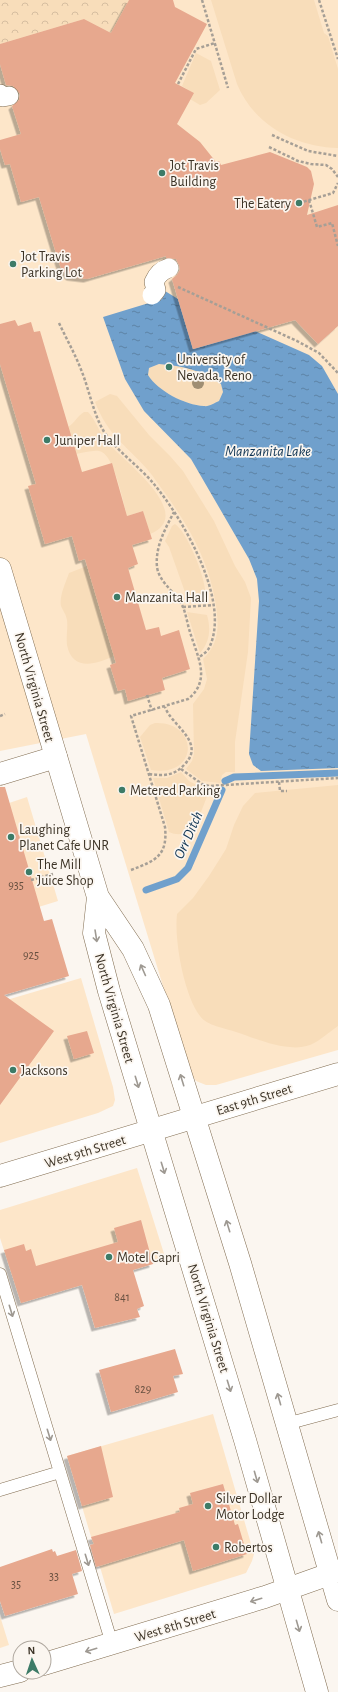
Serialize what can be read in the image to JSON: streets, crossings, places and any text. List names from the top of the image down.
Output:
{
  "streets": {
    "main road": [
      "North Virginia Street",
      "East 9th Street",
      "West 9th Street",
      "West 8th Street"
    ]
  },
  "crossings": [
    ["North Virginia Street", "East 9th Street"],
    ["North Virginia Street", "West 9th Street"],
    ["North Virginia Street", "West 8th Street"],
    ["East 9th Street", "West 9th Street"]
  ],
  "one_way": ["West 8th Street"],
  "water": ["Manzanita Lake", "Orr Ditch"],
  "places": [
    "Jot Travis Building",
    "The Eatery",
    "Jot Travis Parking Lot",
    "University of Nevada, Reno",
    "Juniper Hall",
    "Manzanita Hall",
    "Metered Parking",
    "Laughing Planet Cafe UNR",
    "The Mill Juice Shop",
    "Jacksons",
    "Motel Capri",
    "Silver Dollar Motor Lodge",
    "Robertos"
  ],
  "house_numbers": [
    "935",
    "925",
    "841",
    "829",
    "33",
    "35"
  ],
  "north": "top"
}
